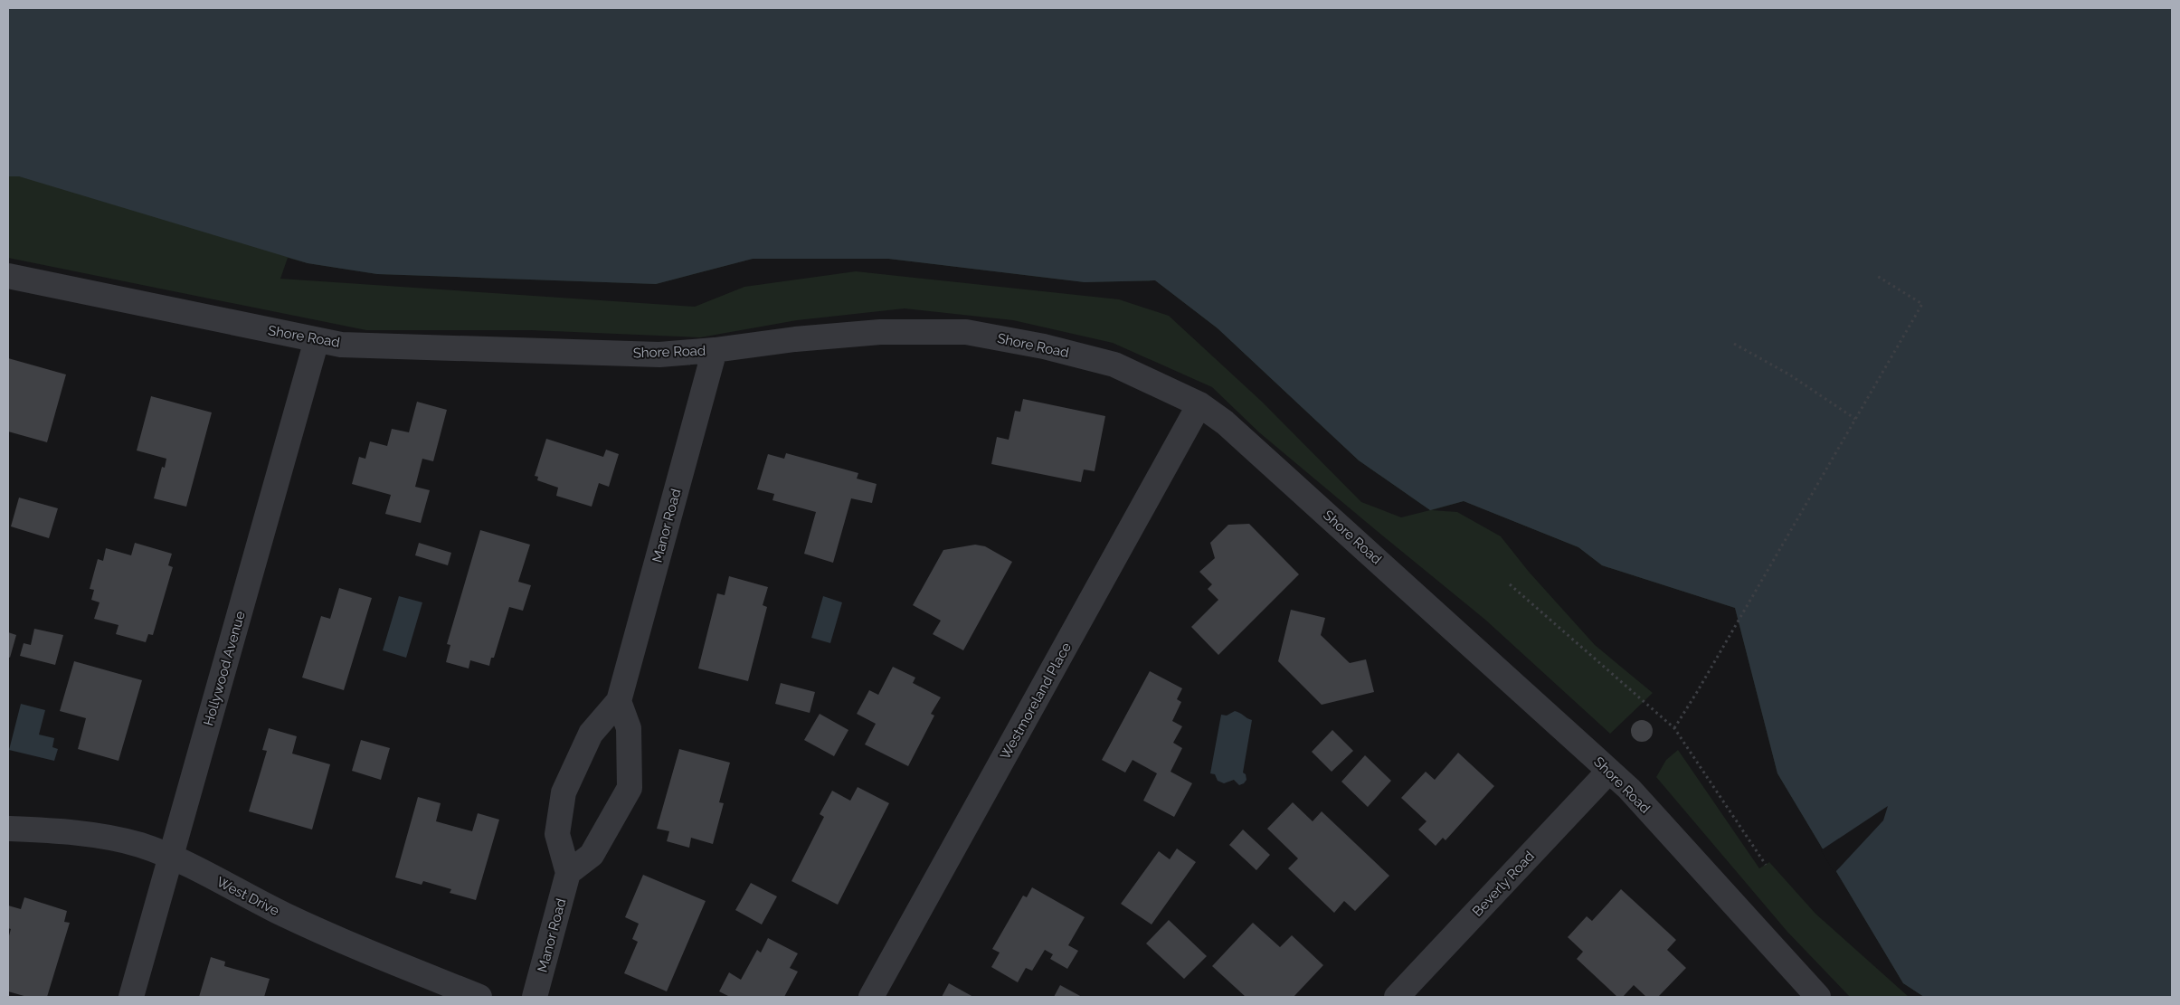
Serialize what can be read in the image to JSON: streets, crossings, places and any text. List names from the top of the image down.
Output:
{
  "streets": {
    "street": [
      "Shore Road",
      "Manor Road",
      "Hollywood Avenue",
      "Westmoreland Place",
      "Beverly Road",
      "West Drive"
    ]
  },
  "crossings": [
    ["Shore Road", "Manor Road"],
    ["Shore Road", "Hollywood Avenue"],
    ["Shore Road", "Westmoreland Place"],
    ["Shore Road", "Beverly Road"],
    ["Hollywood Avenue", "West Drive"]
  ]
}
